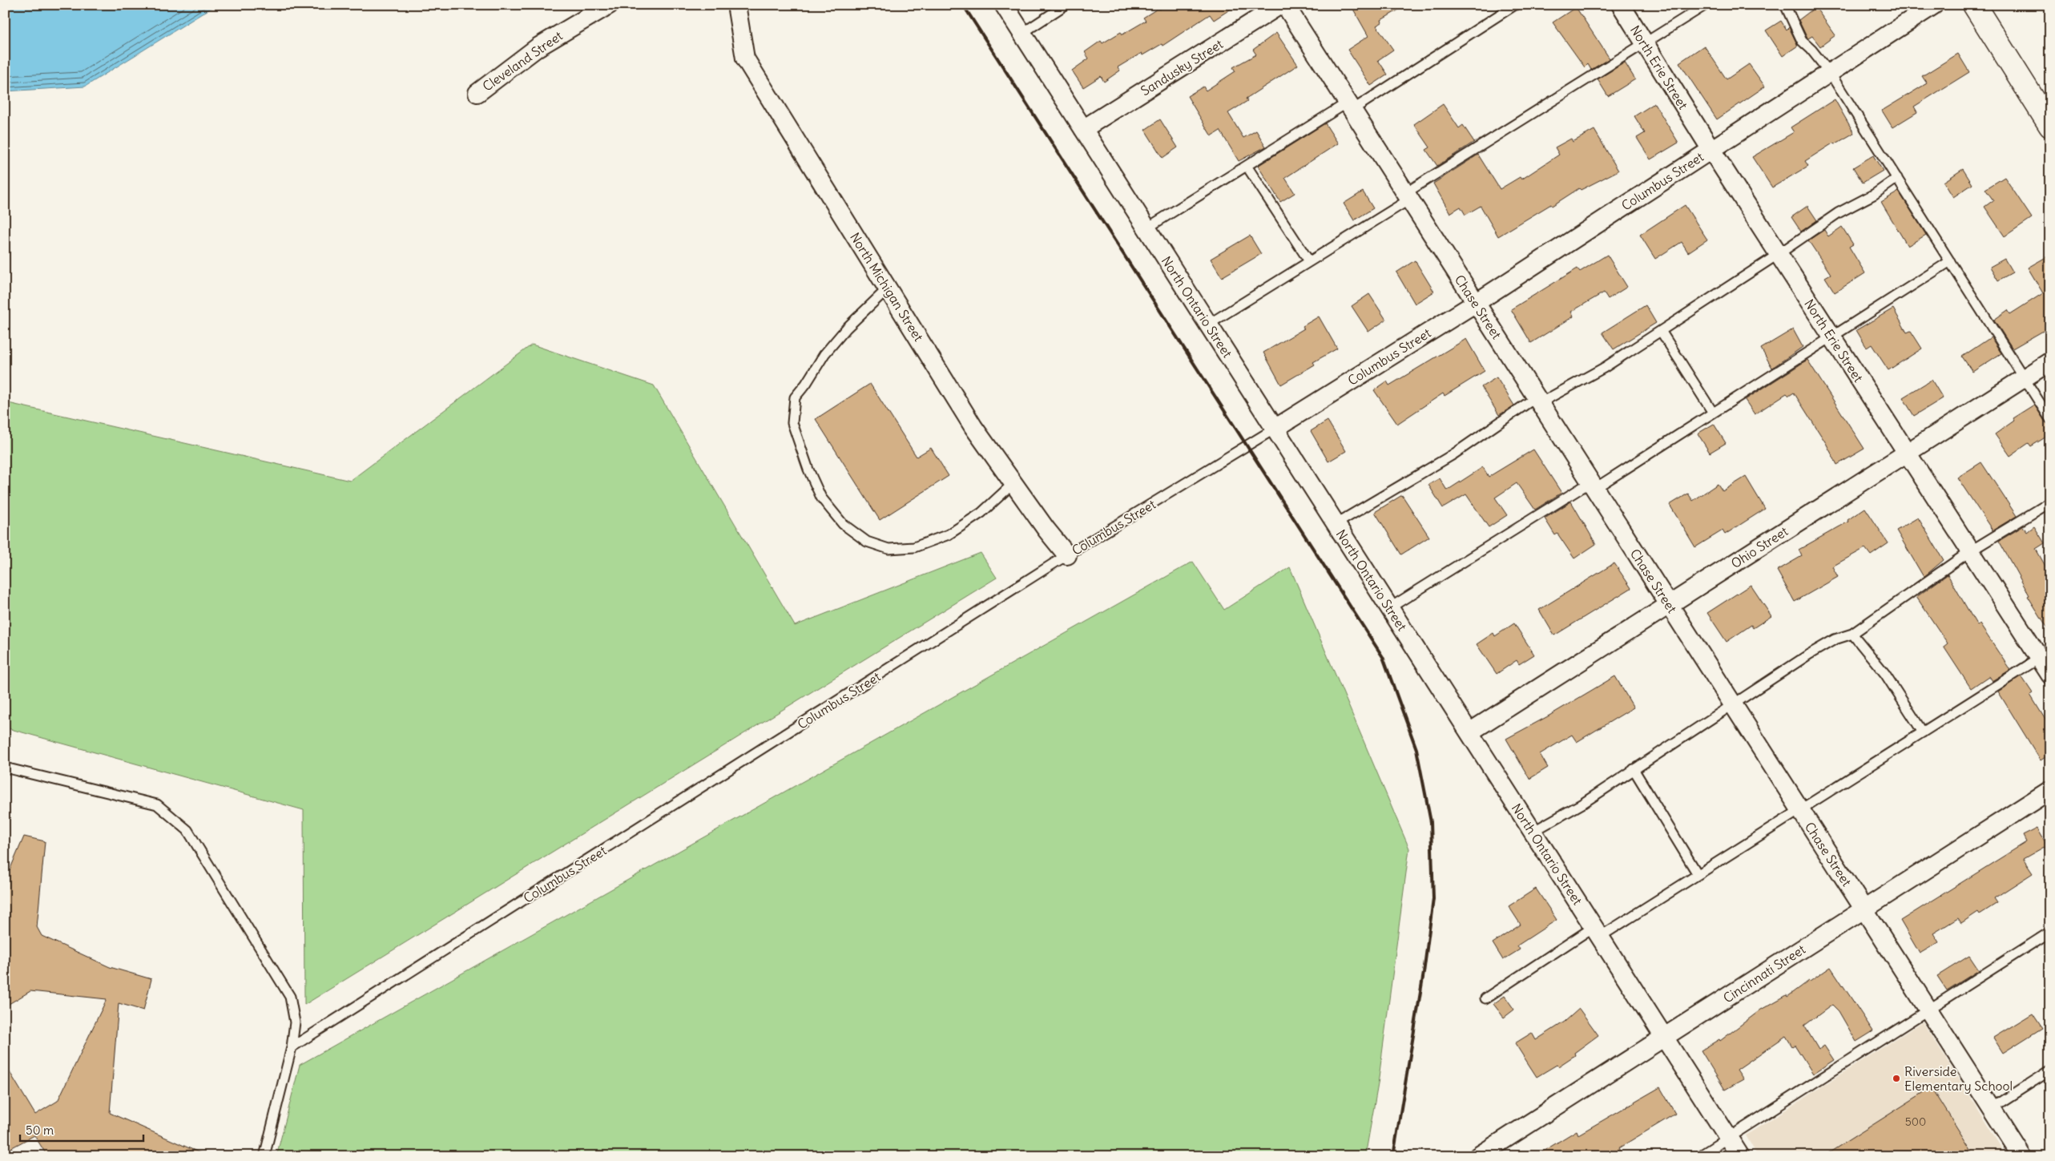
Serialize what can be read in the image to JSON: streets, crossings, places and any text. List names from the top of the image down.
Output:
{
  "streets": {
    "street": [
      "Cleveland Street",
      "Sandusky Street",
      "North Erie Street",
      "Columbus Street",
      "North Michigan Street",
      "North Ontario Street",
      "Chase Street",
      "Ohio Street",
      "Cincinnati Street"
    ]
  },
  "crossings": [
    ["Sandusky Street", "North Ontario Street"],
    ["North Erie Street", "Columbus Street"],
    ["North Erie Street", "Ohio Street"],
    ["Columbus Street", "North Michigan Street"],
    ["Columbus Street", "North Ontario Street"],
    ["Columbus Street", "Chase Street"],
    ["North Ontario Street", "Ohio Street"],
    ["North Ontario Street", "Cincinnati Street"],
    ["Chase Street", "Ohio Street"],
    ["Chase Street", "Cincinnati Street"]
  ],
  "places": ["Riverside Elementary School"],
  "house_numbers": ["500"],
  "scale_bar": "50 m"
}
